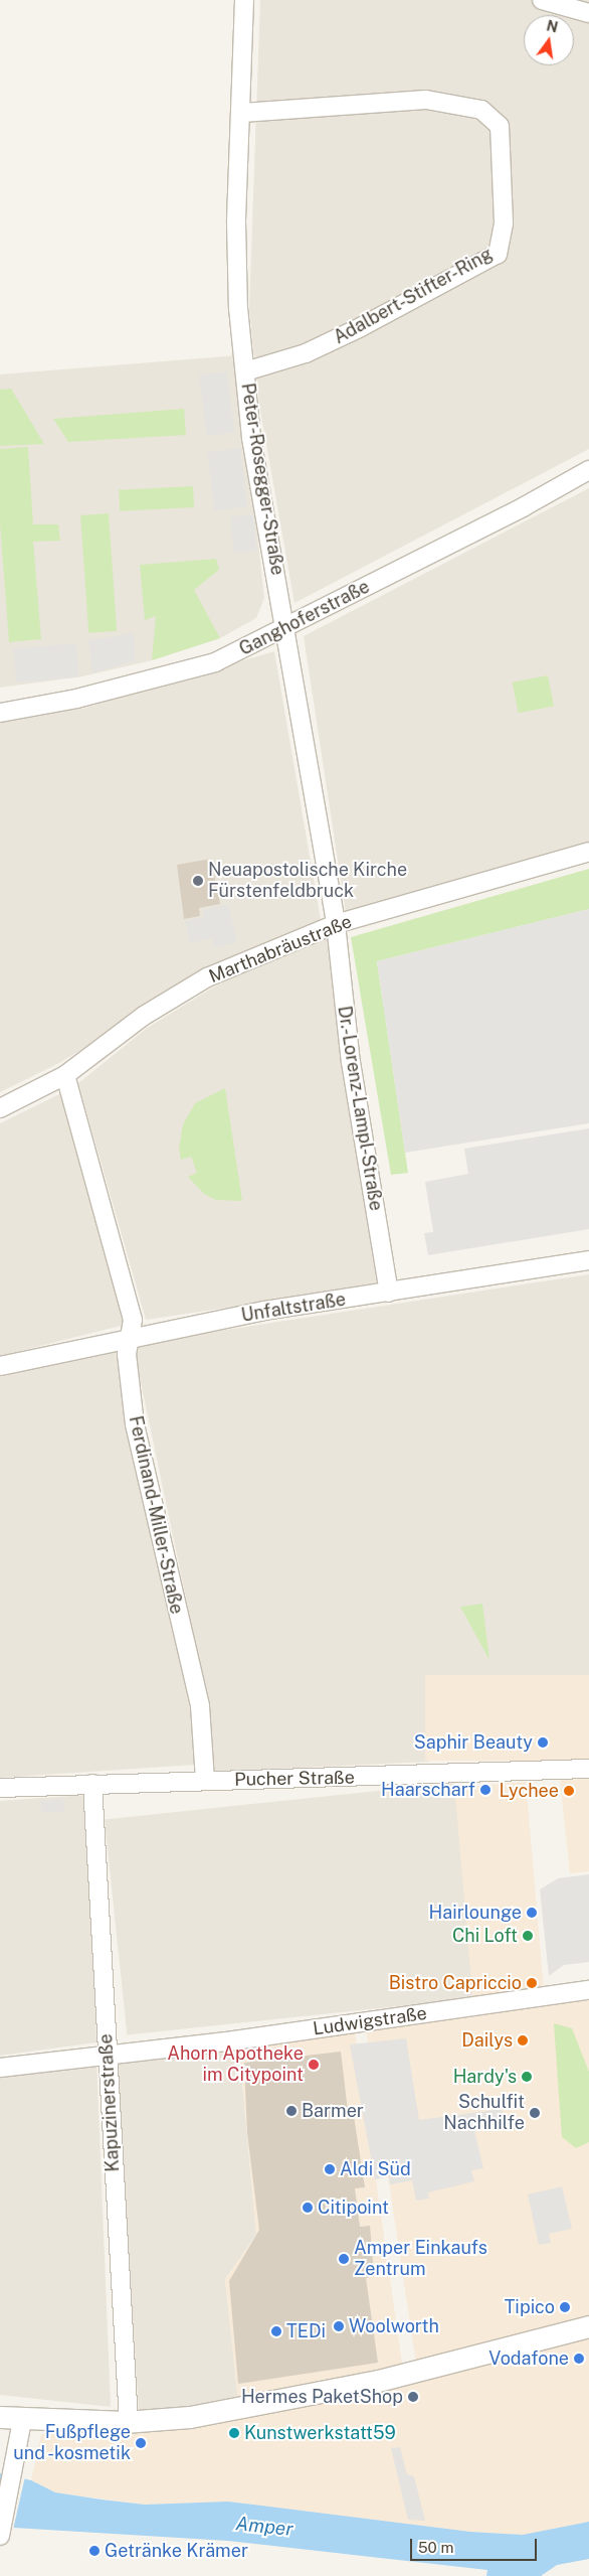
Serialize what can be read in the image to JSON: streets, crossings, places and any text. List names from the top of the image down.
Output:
{
  "streets": {
    "street": [
      "Adalbert-Stifter-Ring",
      "Peter-Rosegger-Straße",
      "Ganghoferstraße",
      "Marthabräustraße",
      "Dr.-Lorenz-Lampl-Straße",
      "Unfaltstraße",
      "Ferdinand-Miller-Straße",
      "Pucher Straße",
      "Ludwigstraße",
      "Kapuzinerstraße"
    ]
  },
  "crossings": [
    ["Adalbert-Stifter-Ring", "Peter-Rosegger-Straße"],
    ["Peter-Rosegger-Straße", "Ganghoferstraße"],
    ["Peter-Rosegger-Straße", "Marthabräustraße"],
    ["Peter-Rosegger-Straße", "Dr.-Lorenz-Lampl-Straße"],
    ["Marthabräustraße", "Dr.-Lorenz-Lampl-Straße"],
    ["Marthabräustraße", "Ferdinand-Miller-Straße"],
    ["Dr.-Lorenz-Lampl-Straße", "Unfaltstraße"],
    ["Unfaltstraße", "Ferdinand-Miller-Straße"],
    ["Ferdinand-Miller-Straße", "Pucher Straße"],
    ["Pucher Straße", "Kapuzinerstraße"],
    ["Ludwigstraße", "Kapuzinerstraße"]
  ],
  "water": ["Amper"],
  "places": [
    "Neuapostolische Kirche Fürstenfeldbruck",
    "Saphir Beauty",
    "Haarscharf",
    "Lychee",
    "Hairlounge",
    "Chi Loft",
    "Bistro Capriccio",
    "Dailys",
    "Ahorn Apotheke im Citypoint",
    "Hardy's",
    "Barmer",
    "Schulfit Nachhilfe",
    "Aldi Süd",
    "Citipoint",
    "Amper Einkaufs Zentrum",
    "Tipico",
    "Woolworth",
    "TEDi",
    "Vodafone",
    "Hermes PaketShop",
    "Kunstwerkstatt59",
    "Fußpflege und -kosmetik",
    "Getränke Krämer"
  ],
  "scale_bar": "50 m",
  "north": "top"
}
